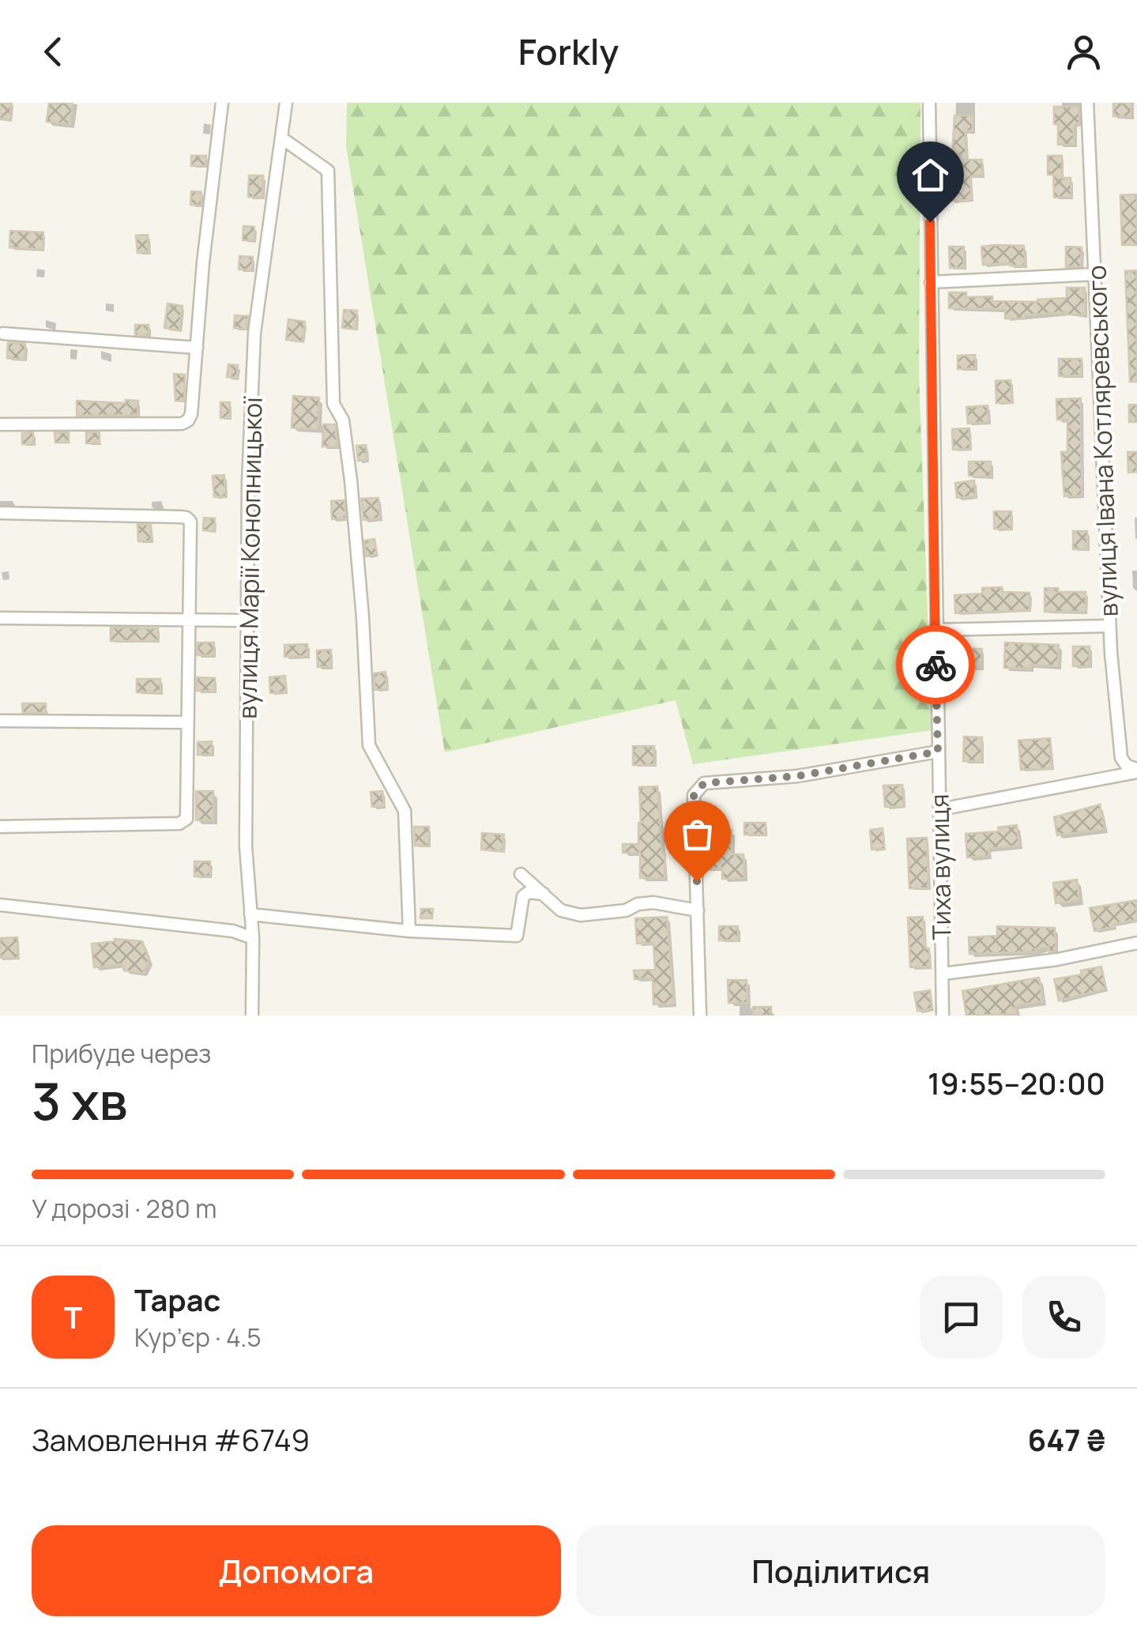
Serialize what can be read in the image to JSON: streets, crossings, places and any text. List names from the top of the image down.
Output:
{
  "streets": {
    "street": ["вулиця Івана Котляревського", "вулиця Марії Конопницької", "Тиха вулиця"]
  },
  "page": {
    "header": "Forkly",
    "heading": ["3 хв", "Прибуде через", "19:55–20:00"],
    "panel": [
      "Тарас",
      "Кур’єр · 4.5",
      "Замовлення #6749",
      "647 ₴"
    ],
    "bar": "У дорозі · 280 m",
    "round": "Т",
    "buttons": ["Допомога", "Поділитися"]
  }
}
